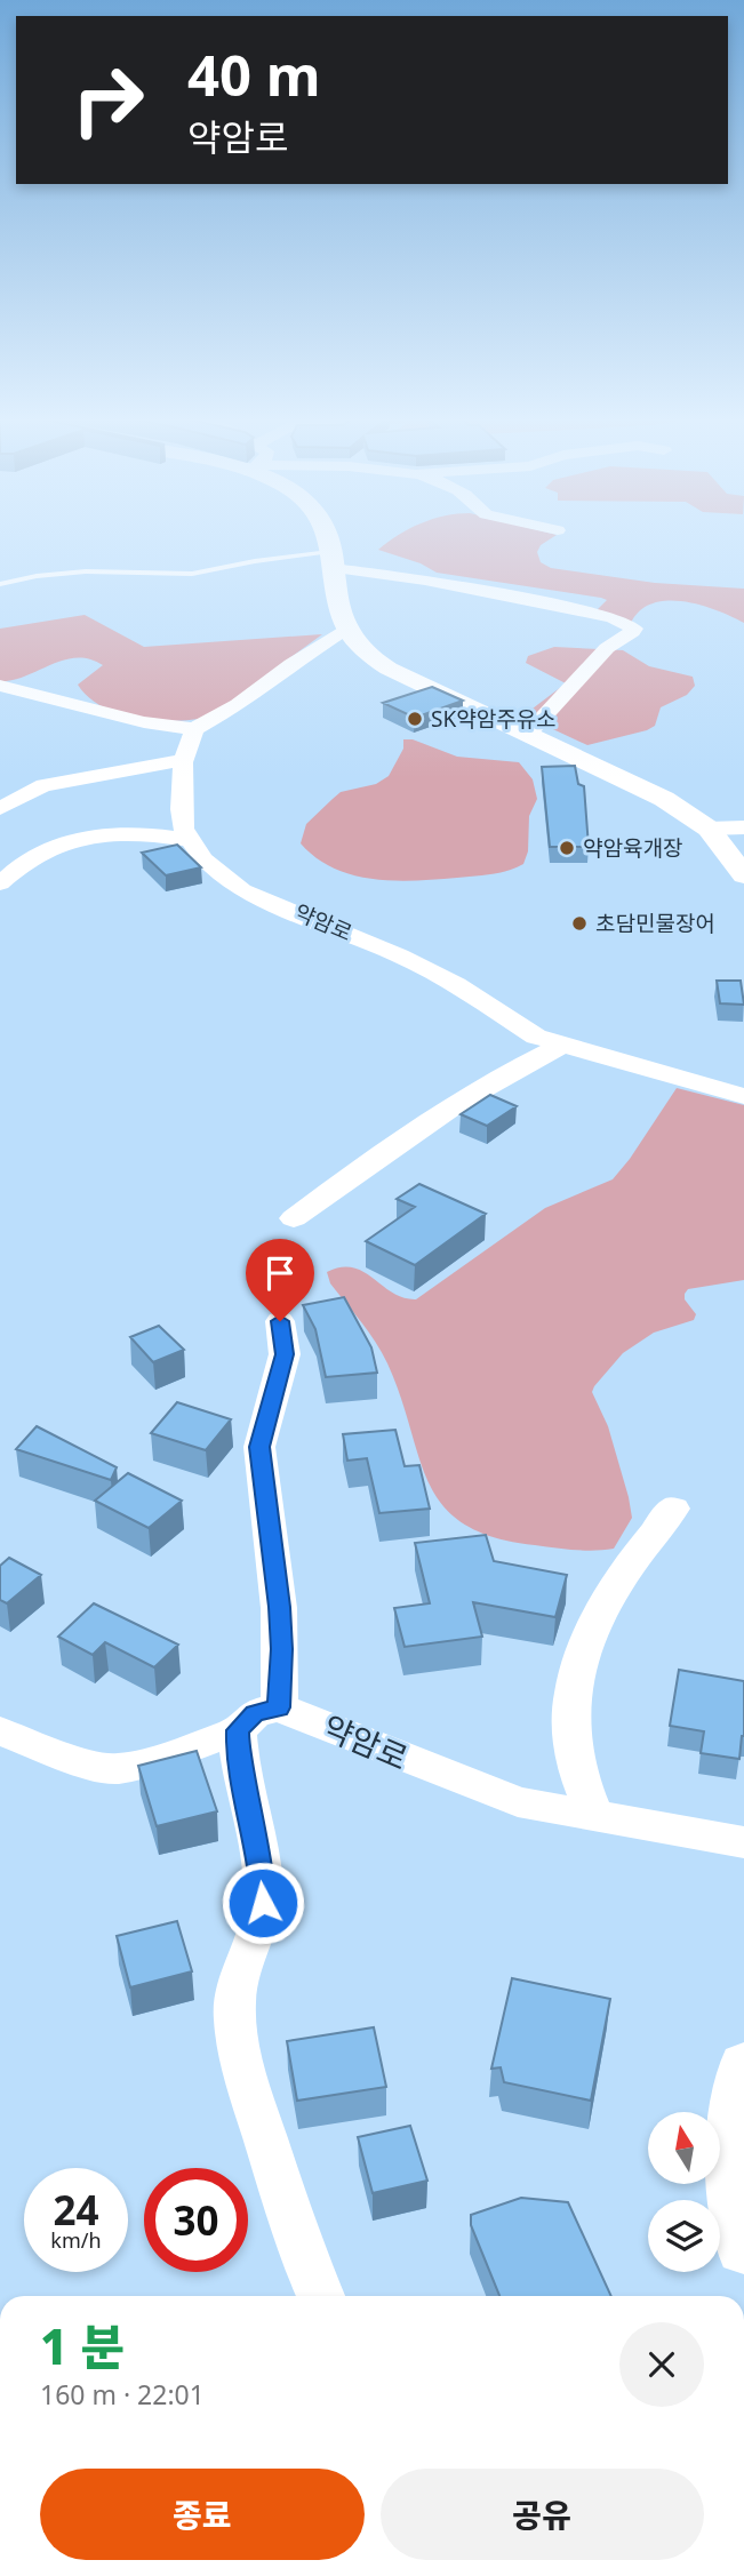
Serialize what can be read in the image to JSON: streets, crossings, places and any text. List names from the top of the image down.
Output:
{
  "streets": {
    "street": ["약암로"]
  },
  "places": ["SK약암주유소", "약암육개장", "초담민물장어"],
  "north": "top",
  "page": {
    "turn": ["40 m", "약암로"],
    "speed": "24 km/h",
    "limit": "30",
    "heading": ["1 분", "160 m · 22:01"],
    "buttons": ["종료", "공유"]
  }
}
